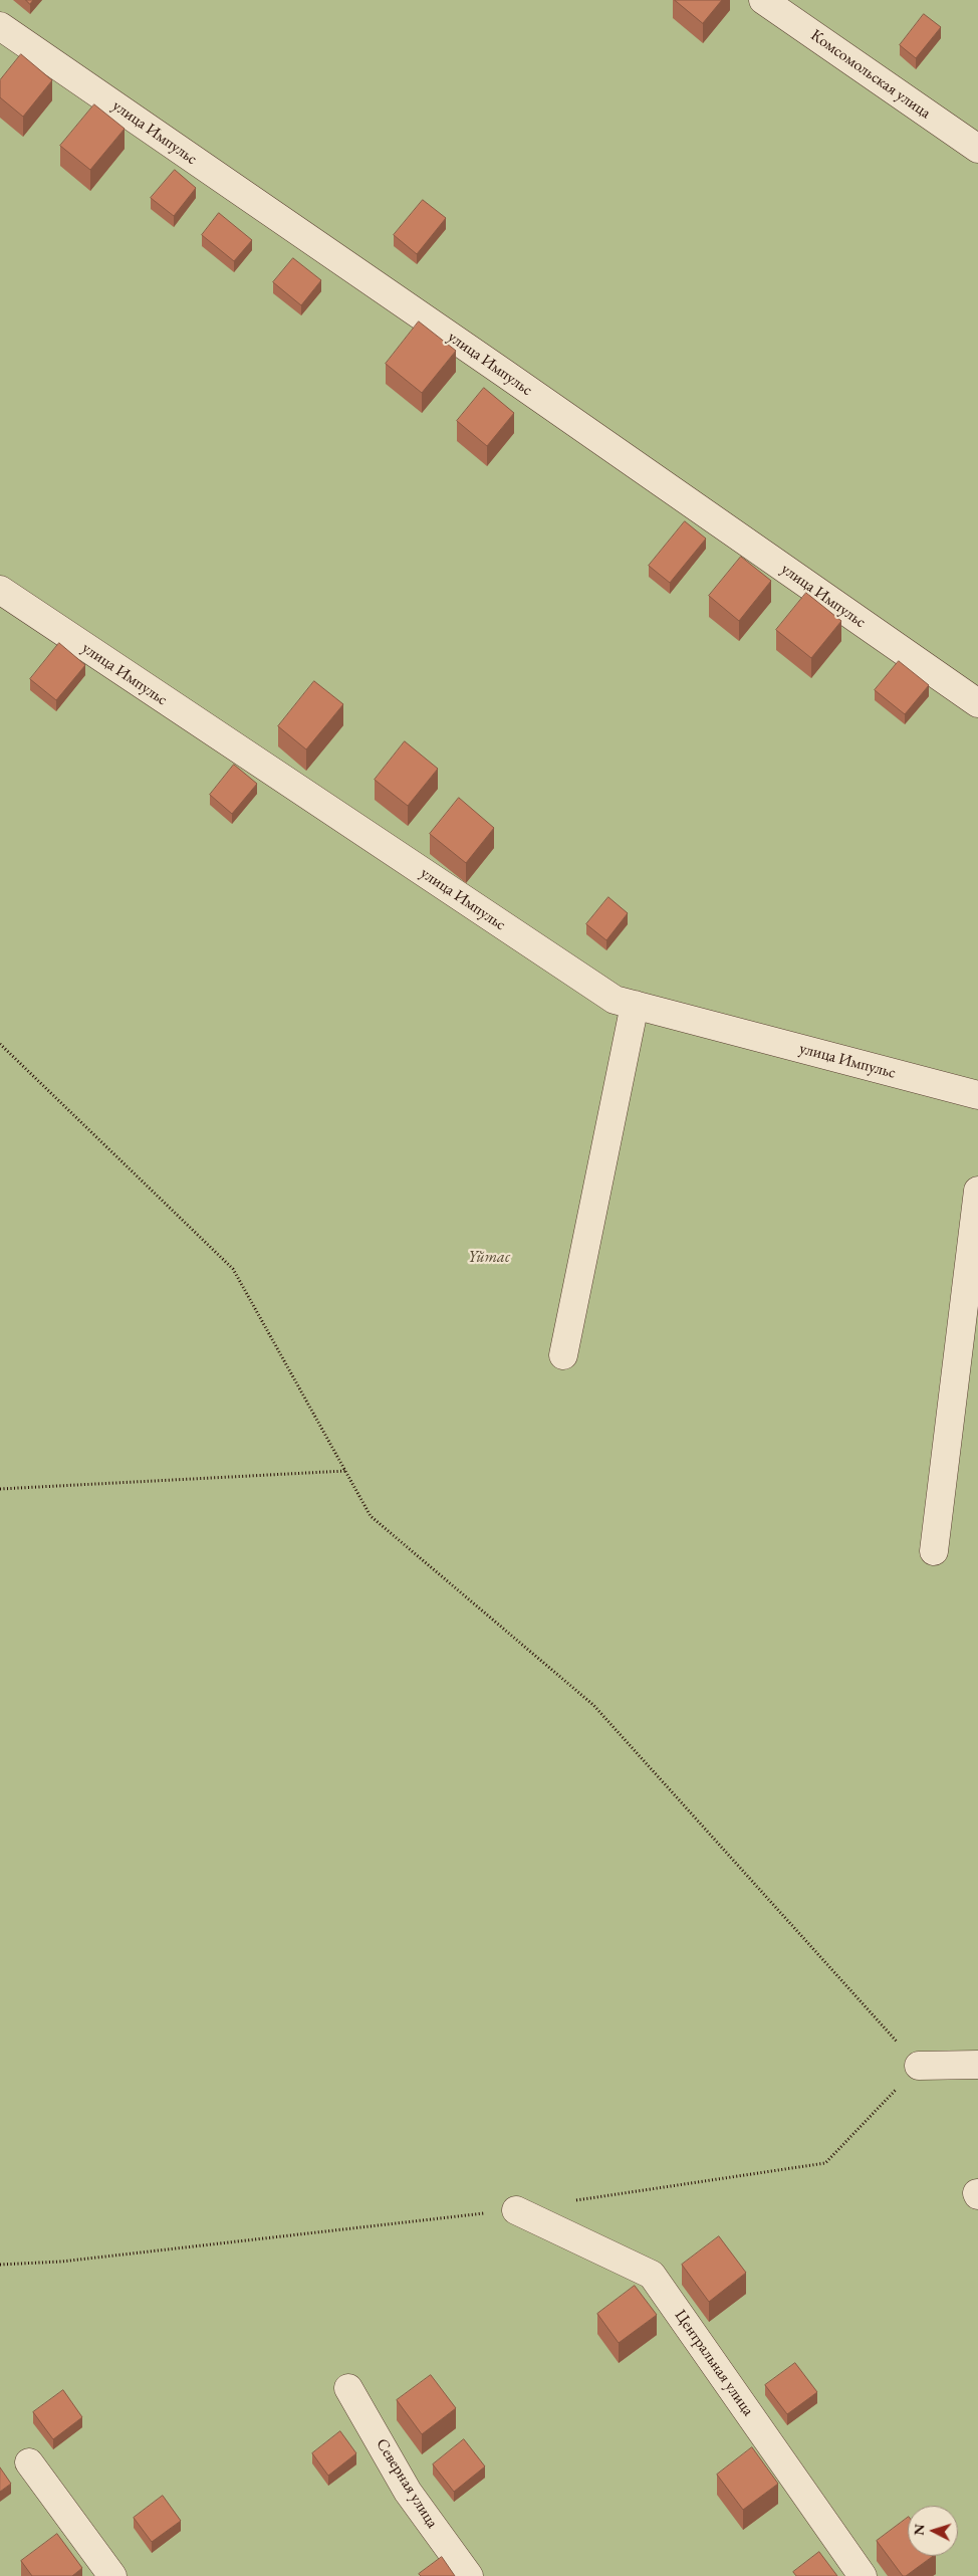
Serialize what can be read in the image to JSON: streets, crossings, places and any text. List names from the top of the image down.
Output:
{
  "streets": {
    "street": [
      "Комсомольская улица",
      "улица Импульс",
      "Центральная улица",
      "Северная улица"
    ]
  },
  "parks": ["Үйтас"],
  "north": "left"
}
